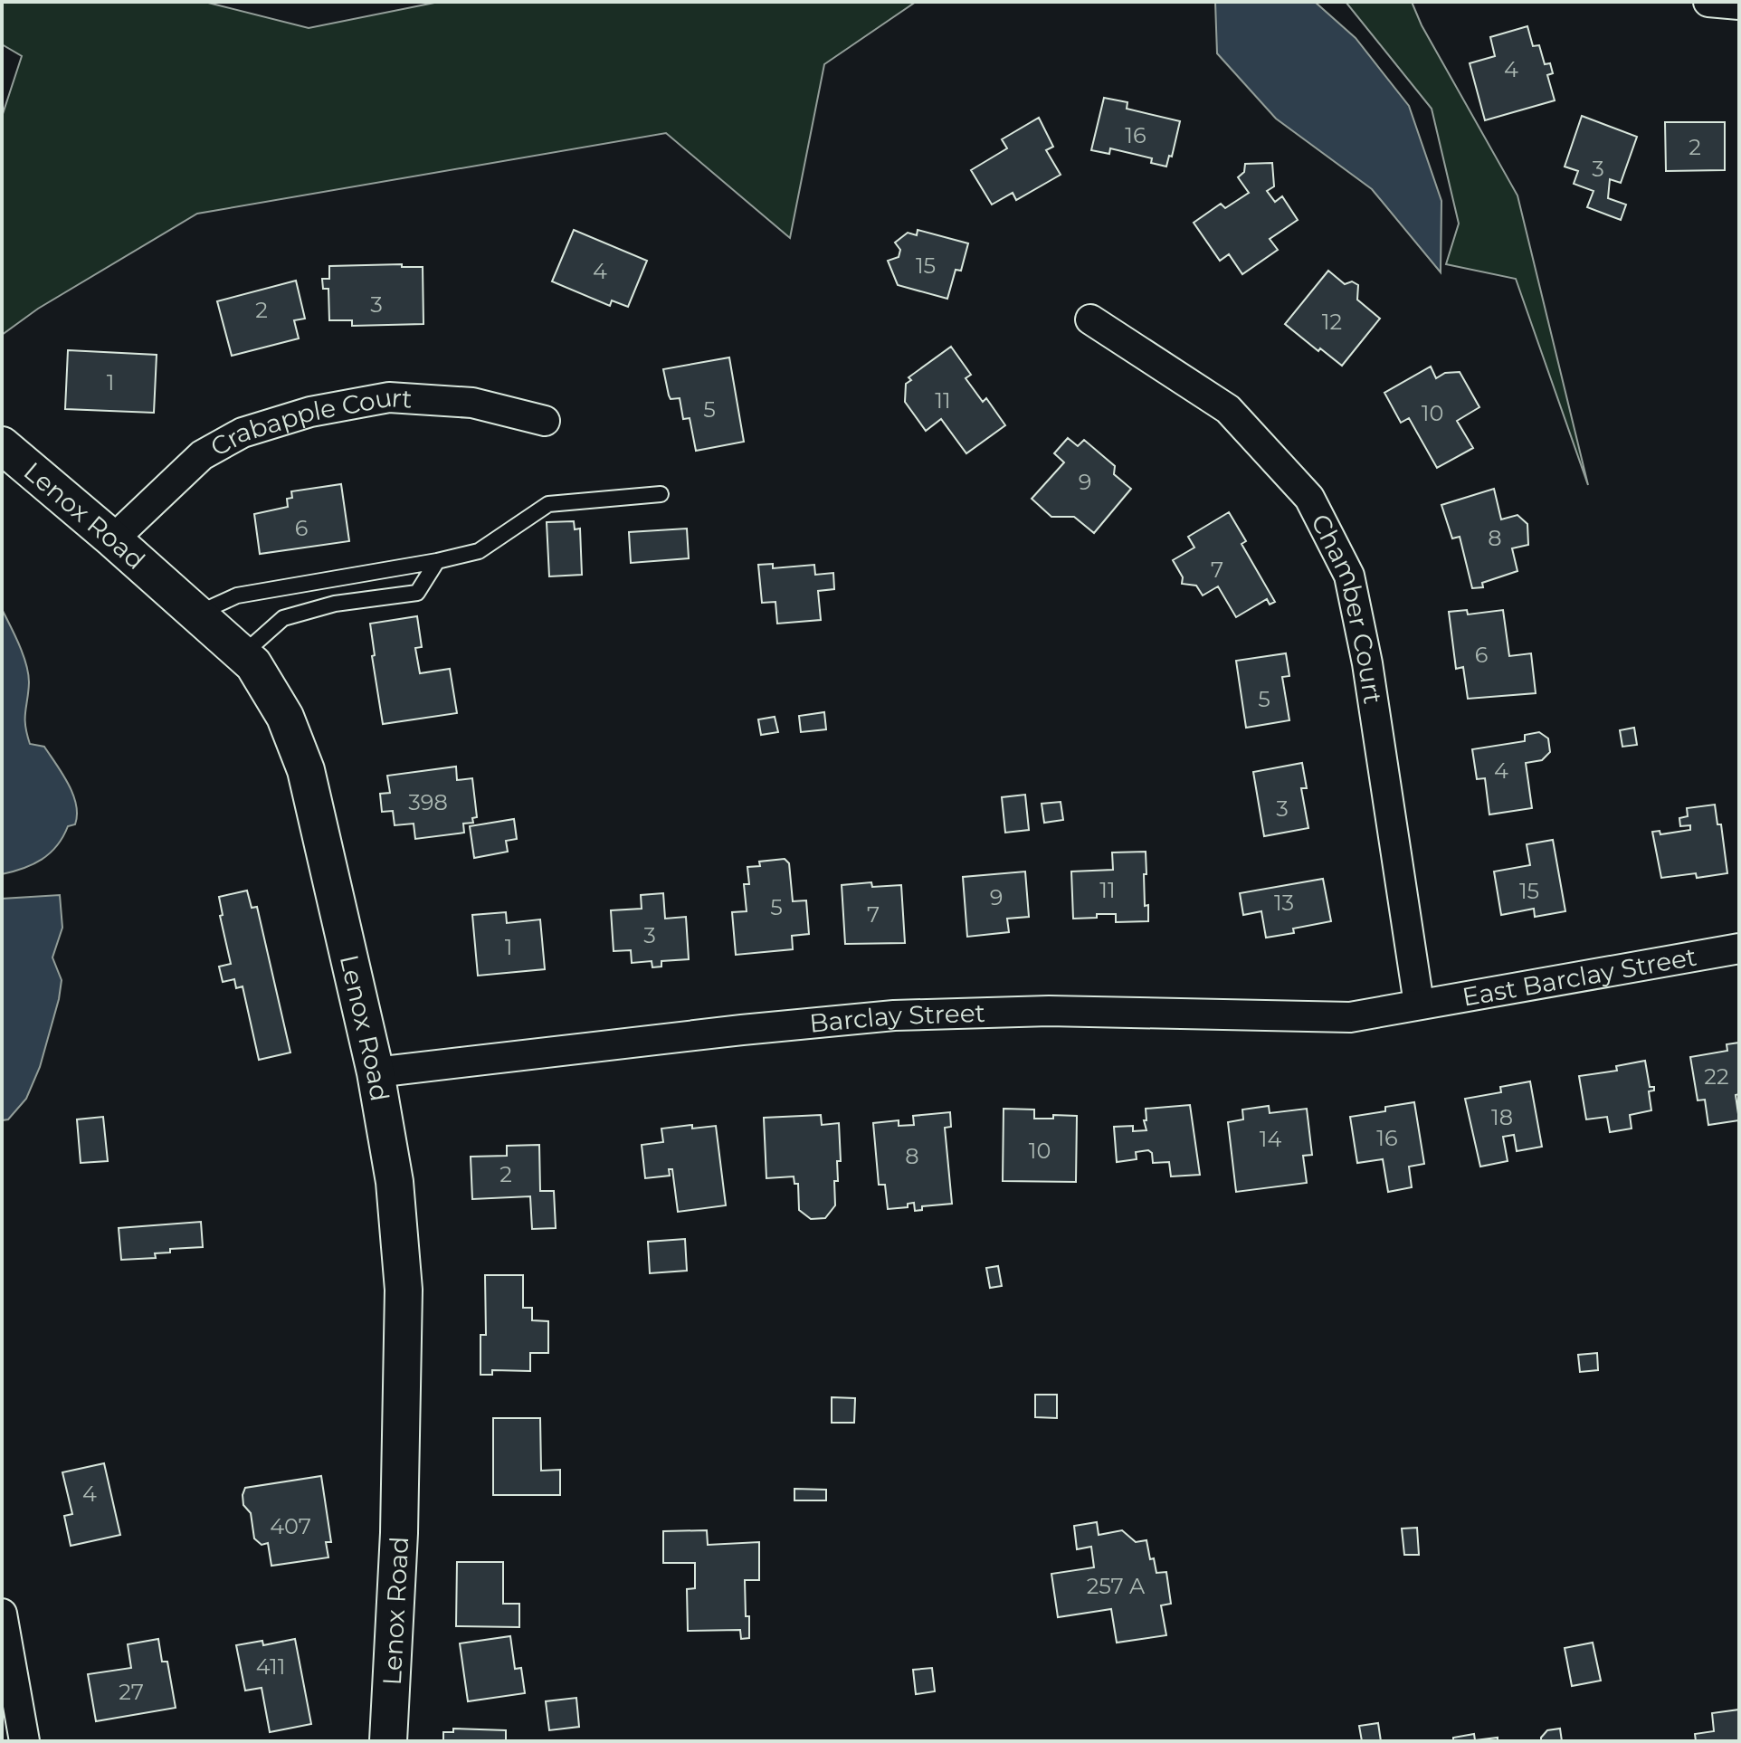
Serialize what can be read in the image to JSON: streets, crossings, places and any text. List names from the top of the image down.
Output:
{
  "streets": {
    "street": [
      "Crabapple Court",
      "Lenox Road",
      "Chamber Court",
      "East Barclay Street",
      "Barclay Street"
    ]
  },
  "crossings": [
    ["Crabapple Court", "Lenox Road"],
    ["Lenox Road", "Barclay Street"],
    ["Chamber Court", "East Barclay Street"],
    ["Chamber Court", "Barclay Street"],
    ["East Barclay Street", "Barclay Street"]
  ],
  "house_numbers": [
    "4",
    "16",
    "2",
    "3",
    "15",
    "4",
    "3",
    "2",
    "12",
    "1",
    "11",
    "5",
    "10",
    "9",
    "6",
    "8",
    "7",
    "6",
    "5",
    "4",
    "398",
    "3",
    "11",
    "15",
    "9",
    "13",
    "5",
    "7",
    "3",
    "1",
    "22",
    "18",
    "16",
    "14",
    "10",
    "8",
    "2",
    "4",
    "407",
    "257 A",
    "411",
    "27"
  ]
}
